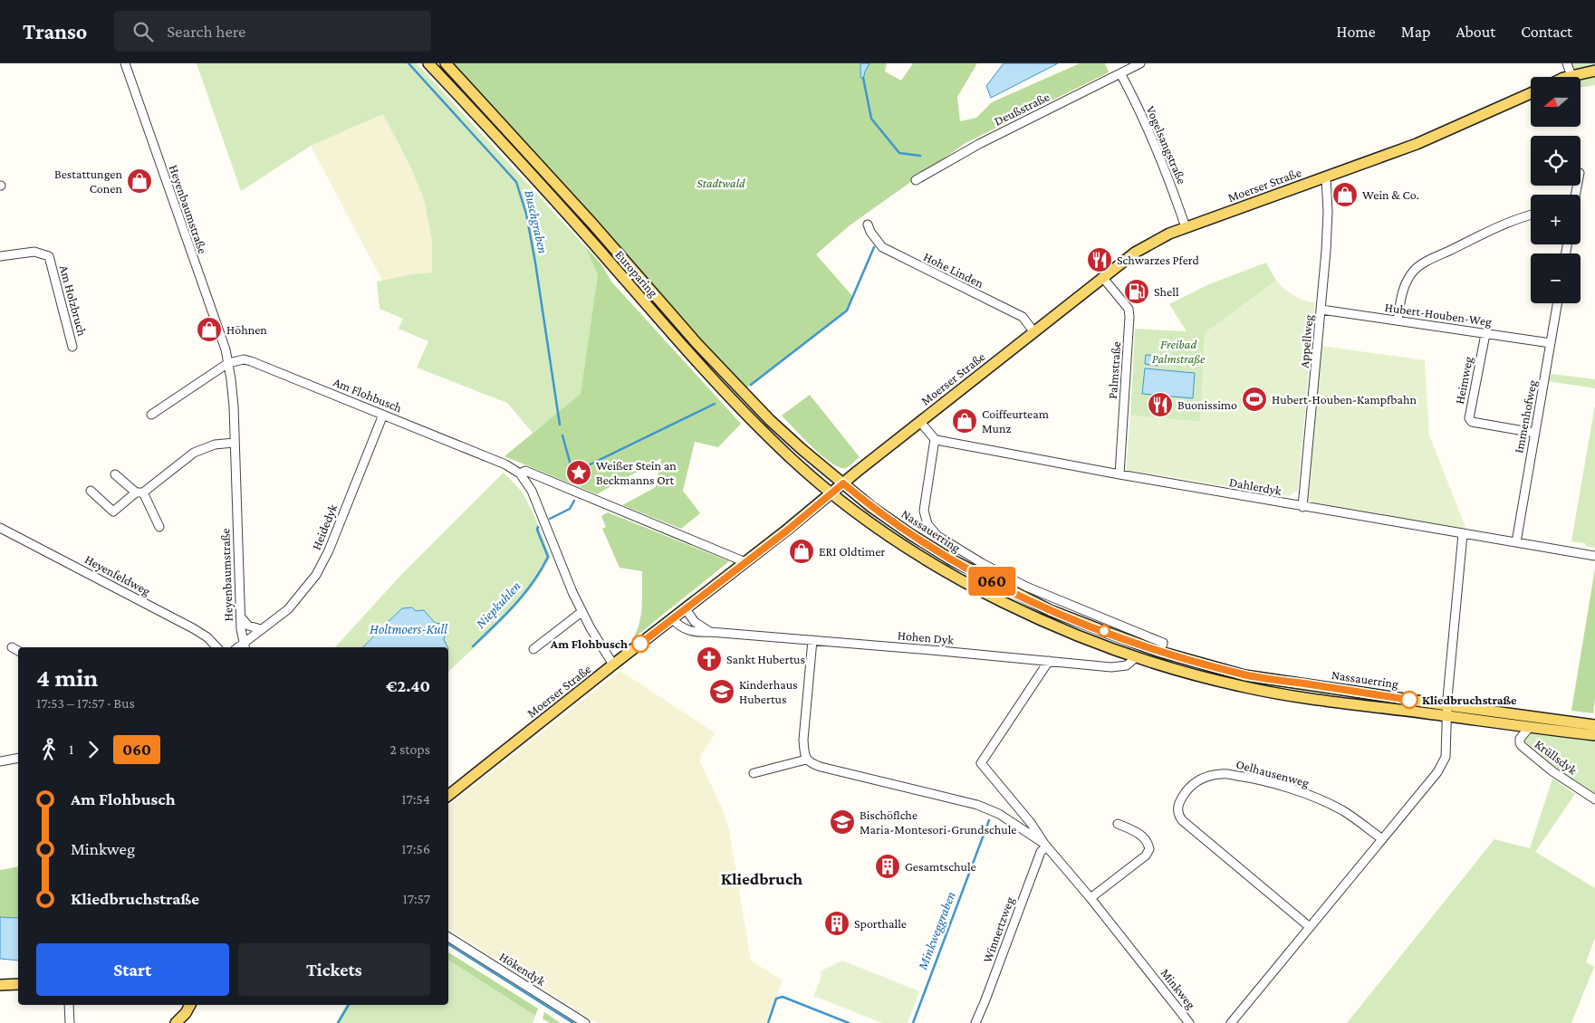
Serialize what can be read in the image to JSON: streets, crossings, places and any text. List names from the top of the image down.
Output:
{
  "streets": {
    "main road": ["Moerser Straße", "Europaring", "Nassauerring"],
    "street": [
      "Deußstraße",
      "Vogelsangstraße",
      "Heyenbaumstraße",
      "Hohe Linden",
      "Am Holzbruch",
      "Hubert-Houben-Weg",
      "Appellweg",
      "Palmstraße",
      "Heimweg",
      "Am Flohbusch",
      "Immenhofweg",
      "Dahlerdyk",
      "Heidedyk",
      "Heyenfeldweg",
      "Hohen Dyk",
      "Krüllsdyk",
      "Oelhausenweg",
      "Winnertzweg",
      "Hökendyk",
      "Minkweg"
    ]
  },
  "crossings": [
    ["Deußstraße", "Vogelsangstraße"],
    ["Vogelsangstraße", "Moerser Straße"],
    ["Moerser Straße", "Hohe Linden"],
    ["Moerser Straße", "Europaring"],
    ["Moerser Straße", "Appellweg"],
    ["Moerser Straße", "Palmstraße"],
    ["Moerser Straße", "Am Flohbusch"],
    ["Moerser Straße", "Nassauerring"],
    ["Moerser Straße", "Hohen Dyk"],
    ["Heyenbaumstraße", "Am Flohbusch"],
    ["Heyenbaumstraße", "Heidedyk"],
    ["Europaring", "Nassauerring"],
    ["Hubert-Houben-Weg", "Appellweg"],
    ["Hubert-Houben-Weg", "Heimweg"],
    ["Hubert-Houben-Weg", "Immenhofweg"],
    ["Appellweg", "Dahlerdyk"],
    ["Palmstraße", "Dahlerdyk"],
    ["Heimweg", "Immenhofweg"],
    ["Am Flohbusch", "Heidedyk"],
    ["Immenhofweg", "Dahlerdyk"],
    ["Dahlerdyk", "Nassauerring"],
    ["Nassauerring", "Hohen Dyk"],
    ["Nassauerring", "Krüllsdyk"],
    ["Hohen Dyk", "Minkweg"],
    ["Winnertzweg", "Minkweg"]
  ],
  "districts": ["Kliedbruch"],
  "water": [
    "Buschgraben",
    "Niepkuhlen",
    "Holtmoers-Kull",
    "Minkweggraben"
  ],
  "parks": ["Stadtwald", "Freibad Palmstraße"],
  "places": {
    "shop": [
      "Bestattungen Conen",
      "Wein & Co.",
      "Höhnen",
      "Coiffeurteam Munz",
      "ERI Oldtimer"
    ],
    "restaurant": ["Schwarzes Pferd", "Buonissimo"],
    "fuel station": ["Shell"],
    "sports": ["Hubert-Houben-Kampfbahn"],
    "place": ["Weißer Stein an Beckmanns Ort"],
    "other": ["Am Flohbusch", "Kliedbruchstraße"],
    "church": ["Sankt Hubertus"],
    "school or university": ["Kinderhaus Hubertus", "Bischöflche Maria-Montesori-Grundschule"],
    "building": ["Gesamtschule", "Sporthalle"]
  },
  "lines": ["bus line 060"],
  "north": "left",
  "page": {
    "header": "Transo",
    "search": "Search here",
    "nav": [
      "Home",
      "Map",
      "About",
      "Contact"
    ],
    "on_map": "060",
    "map_buttons": ["+", "−"],
    "heading": ["4 min", "17:53 – 17:57 · Bus", "€2.40"],
    "legs": ["1", "060", "2 stops"],
    "list": [
      {
        "name": "Am Flohbusch",
        "value": "17:54"
      },
      {
        "name": "Minkweg",
        "value": "17:56"
      },
      {
        "name": "Kliedbruchstraße",
        "value": "17:57"
      }
    ],
    "buttons": ["Start", "Tickets"]
  }
}
